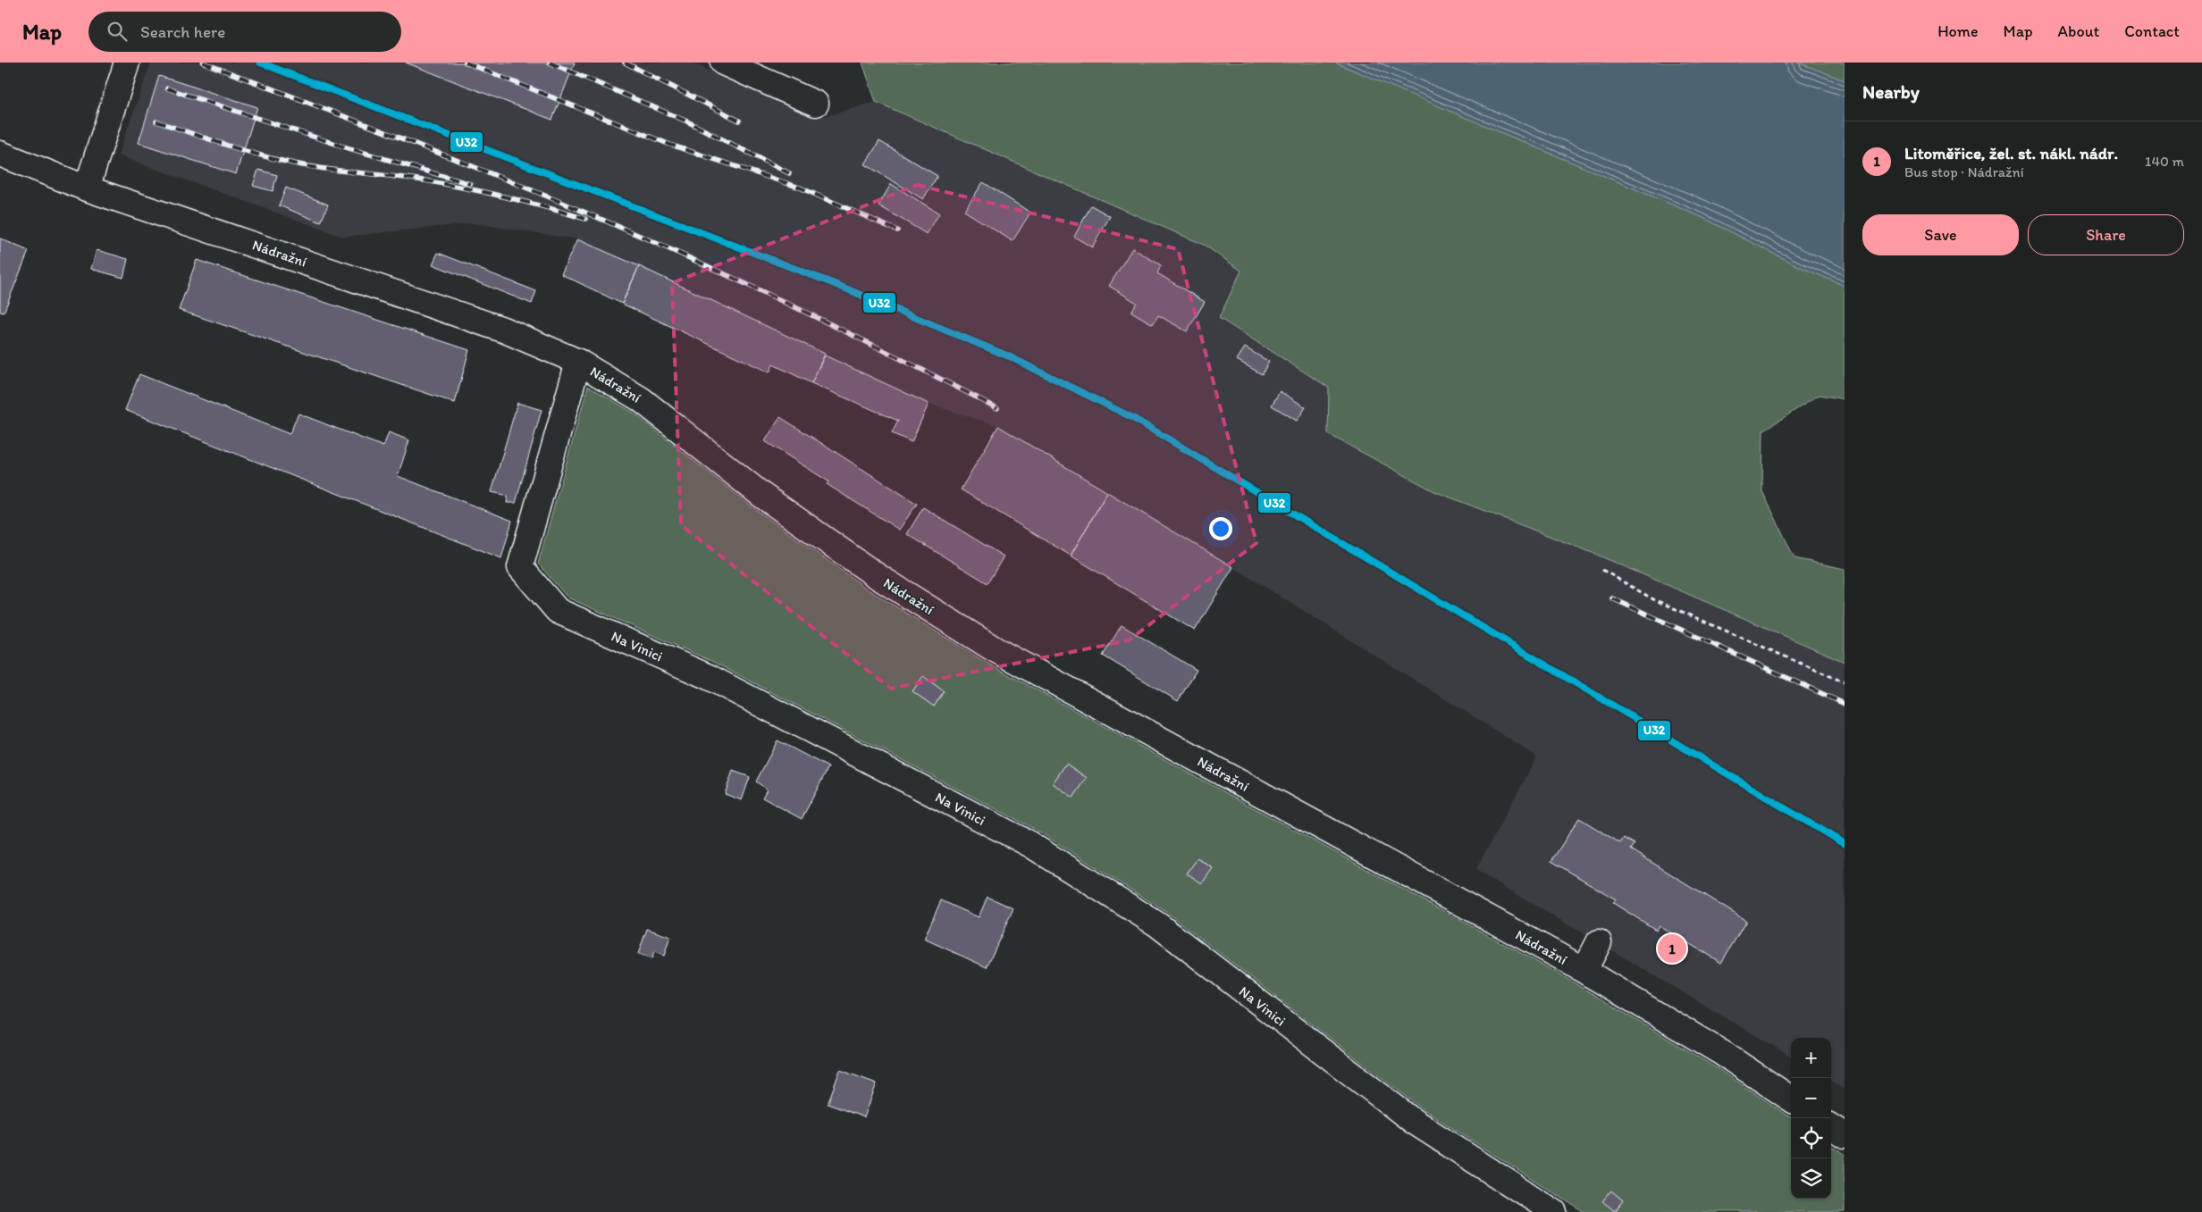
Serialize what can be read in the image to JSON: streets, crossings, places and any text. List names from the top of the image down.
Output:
{
  "streets": {
    "main road": ["Nádražní", "Na Vinici"]
  },
  "crossings": [
    ["Nádražní", "Na Vinici"]
  ],
  "lines": ["transit line U32"],
  "page": {
    "header": "Map",
    "search": "Search here",
    "nav": [
      "Home",
      "Map",
      "About",
      "Contact"
    ],
    "heading": "Nearby",
    "list": [
      {
        "mark": "1",
        "name": "Litoměřice, žel. st. nákl. nádr.",
        "note": "Bus stop · Nádražní",
        "value": "140 m"
      }
    ],
    "buttons": ["Save", "Share"],
    "pins": "1",
    "map_buttons": ["+", "−"]
  }
}
